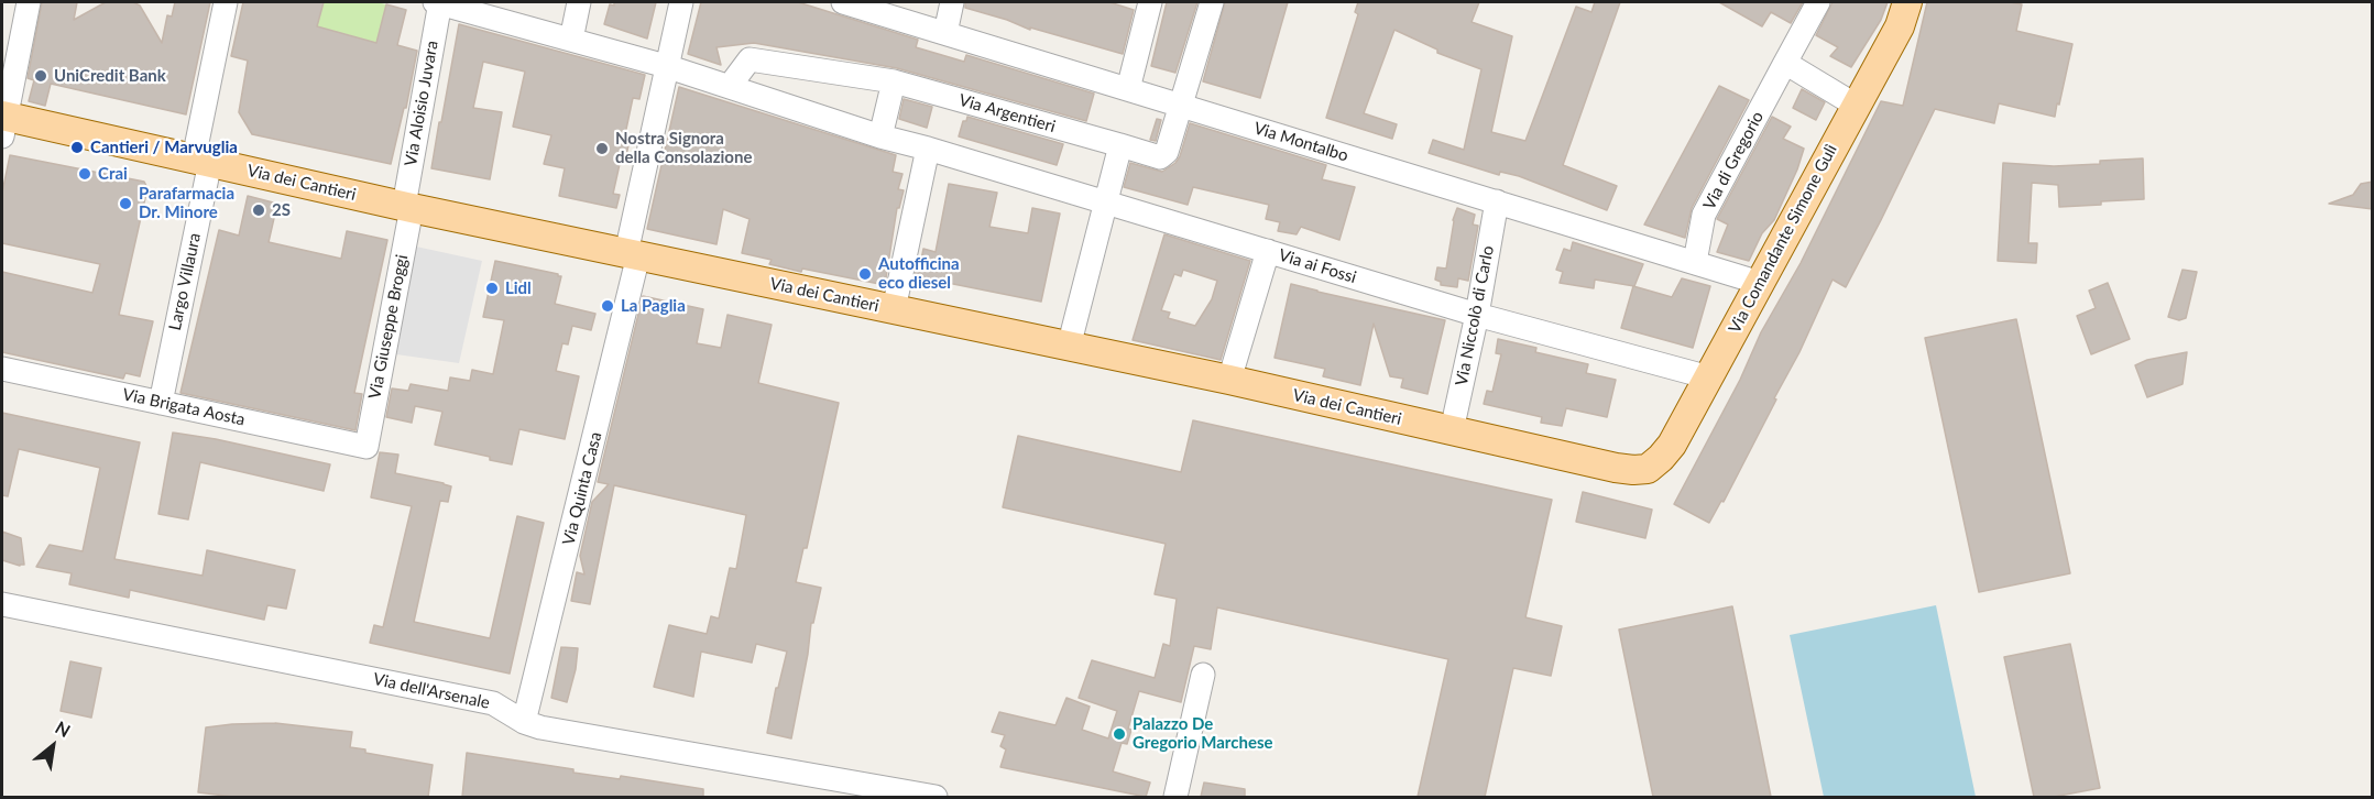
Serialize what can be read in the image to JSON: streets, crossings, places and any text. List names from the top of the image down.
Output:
{
  "streets": {
    "main road": ["Via dei Cantieri", "Via Comandante Simone Gulì"],
    "street": [
      "Via Aloisio Juvara",
      "Via Argentieri",
      "Via Montalbo",
      "Via di Gregorio",
      "Via ai Fossi",
      "Largo Villaura",
      "Via Niccolò di Carlo",
      "Via Giuseppe Broggi",
      "Via Brigata Aosta",
      "Via Quinta Casa",
      "Via dell'Arsenale"
    ]
  },
  "crossings": [
    ["Via Aloisio Juvara", "Via dei Cantieri"],
    ["Via Aloisio Juvara", "Via ai Fossi"],
    ["Via Aloisio Juvara", "Via Giuseppe Broggi"],
    ["Via Argentieri", "Via Montalbo"],
    ["Via Argentieri", "Via ai Fossi"],
    ["Via Montalbo", "Via di Gregorio"],
    ["Via Montalbo", "Via Comandante Simone Gulì"],
    ["Via Montalbo", "Via Niccolò di Carlo"],
    ["Via dei Cantieri", "Via Comandante Simone Gulì"],
    ["Via dei Cantieri", "Largo Villaura"],
    ["Via dei Cantieri", "Via Niccolò di Carlo"],
    ["Via dei Cantieri", "Via Giuseppe Broggi"],
    ["Via dei Cantieri", "Via Quinta Casa"],
    ["Via Comandante Simone Gulì", "Via ai Fossi"],
    ["Via ai Fossi", "Via Niccolò di Carlo"],
    ["Via ai Fossi", "Via Quinta Casa"],
    ["Largo Villaura", "Via Brigata Aosta"],
    ["Via Giuseppe Broggi", "Via Brigata Aosta"],
    ["Via Quinta Casa", "Via dell'Arsenale"]
  ],
  "places": [
    "UniCredit Bank",
    "Cantieri / Marvuglia",
    "Nostra Signora della Consolazione",
    "Crai",
    "Parafarmacia Dr. Minore",
    "2S",
    "Autofficina eco diesel",
    "Lidl",
    "La Paglia",
    "Palazzo De Gregorio Marchese"
  ],
  "north": "top right"
}
